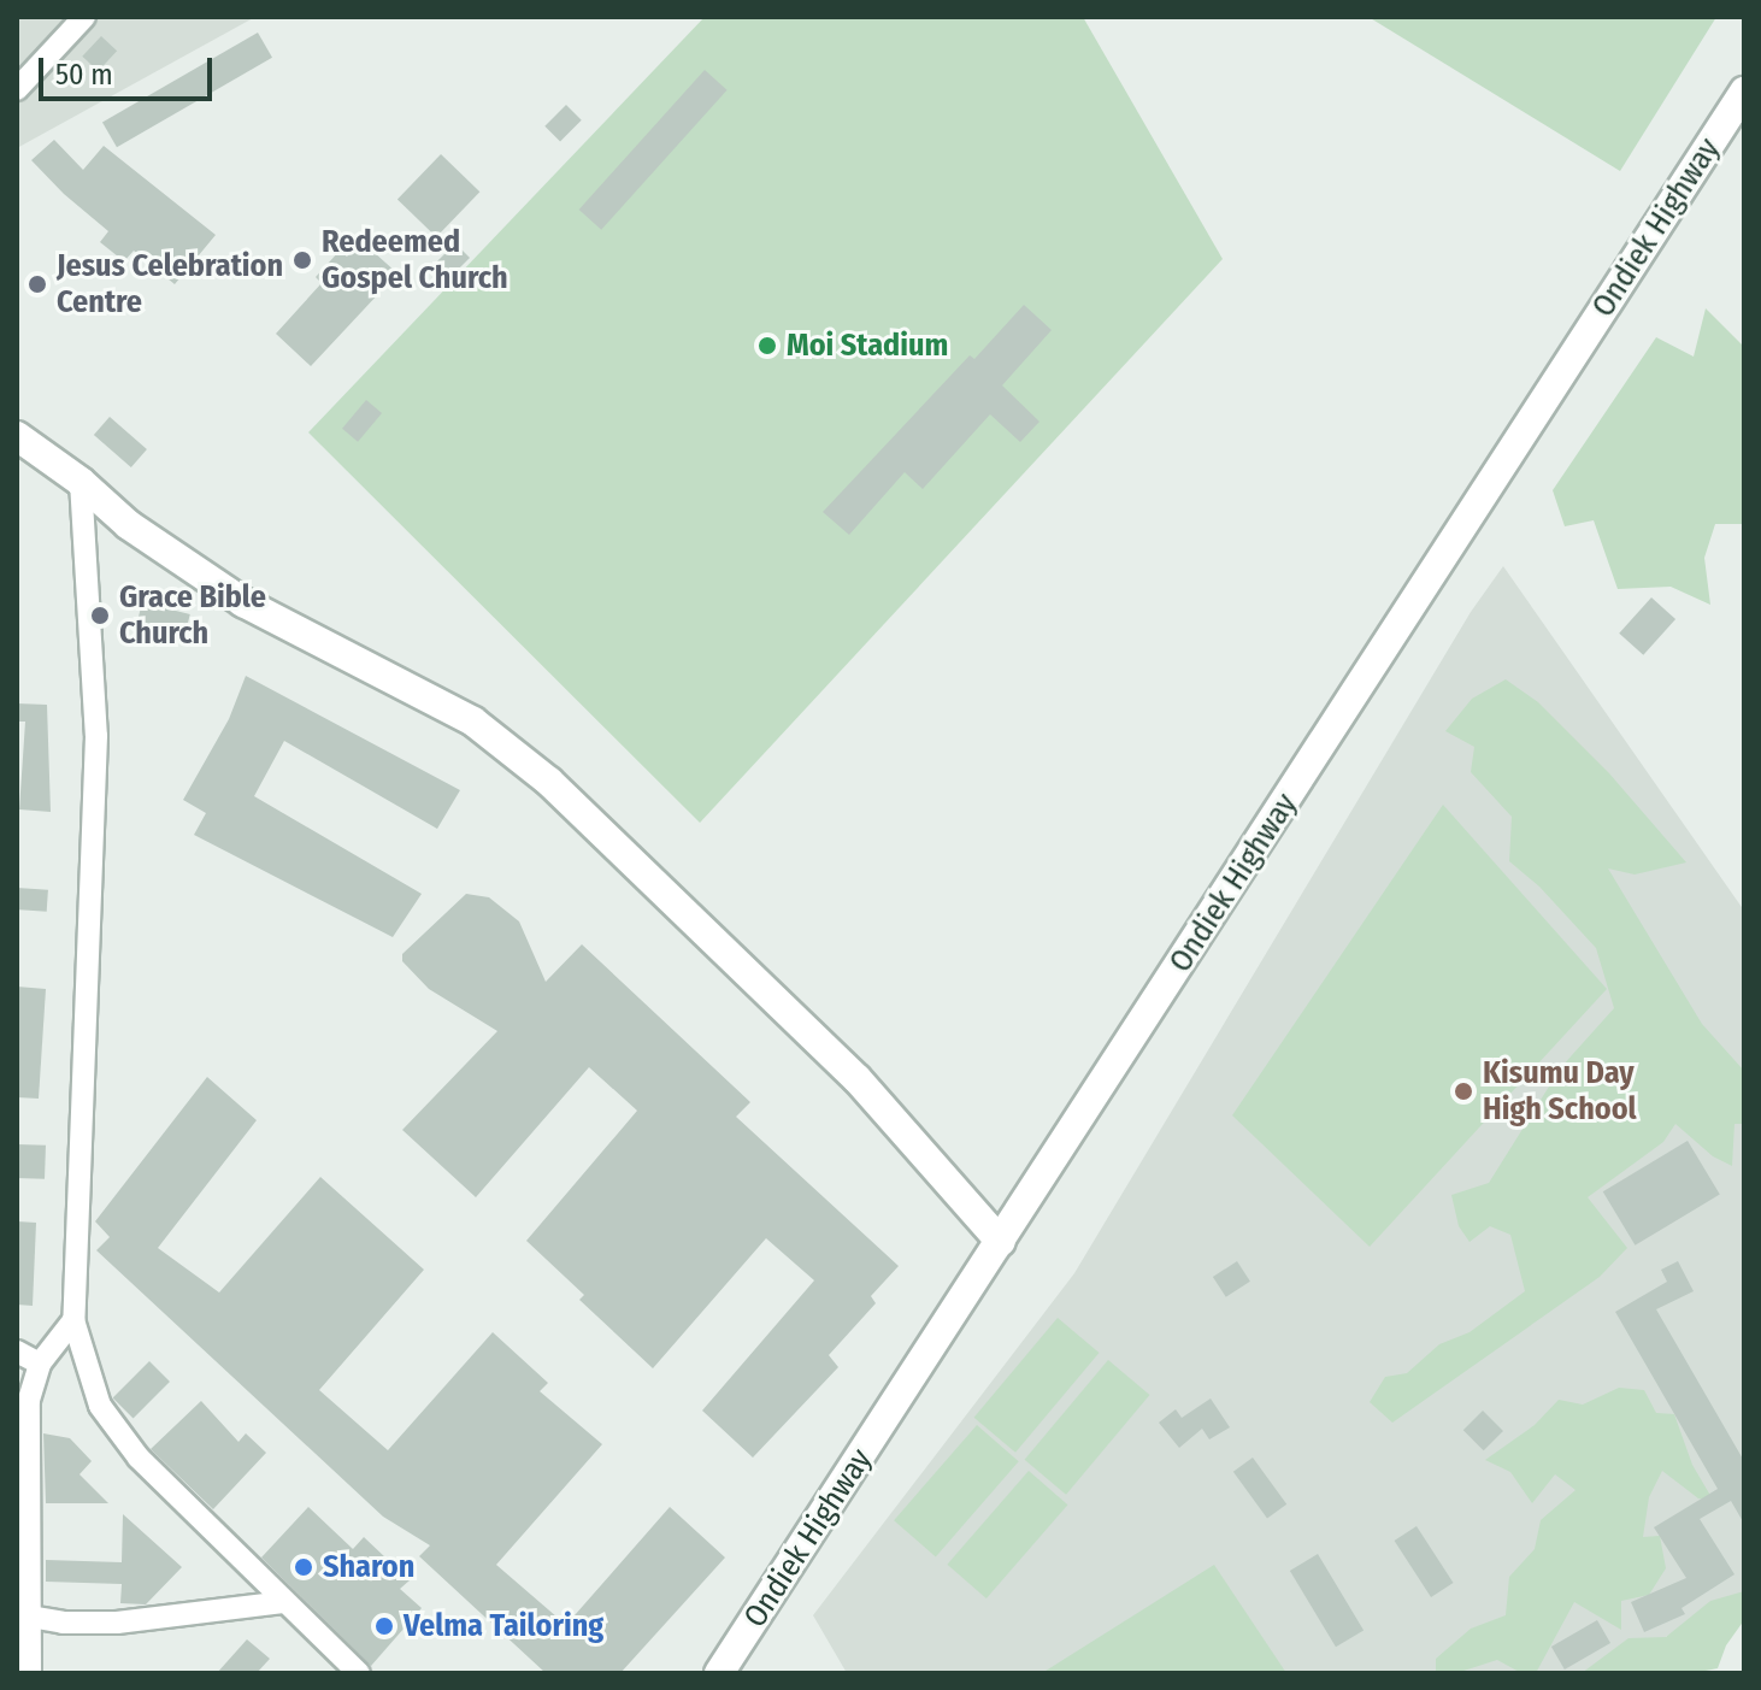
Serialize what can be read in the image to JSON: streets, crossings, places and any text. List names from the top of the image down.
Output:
{
  "streets": {
    "main road": ["Ondiek Highway"]
  },
  "places": [
    "Redeemed Gospel Church",
    "Jesus Celebration Centre",
    "Moi Stadium",
    "Grace Bible Church",
    "Kisumu Day High School",
    "Sharon",
    "Velma Tailoring"
  ],
  "scale_bar": "50 m"
}
